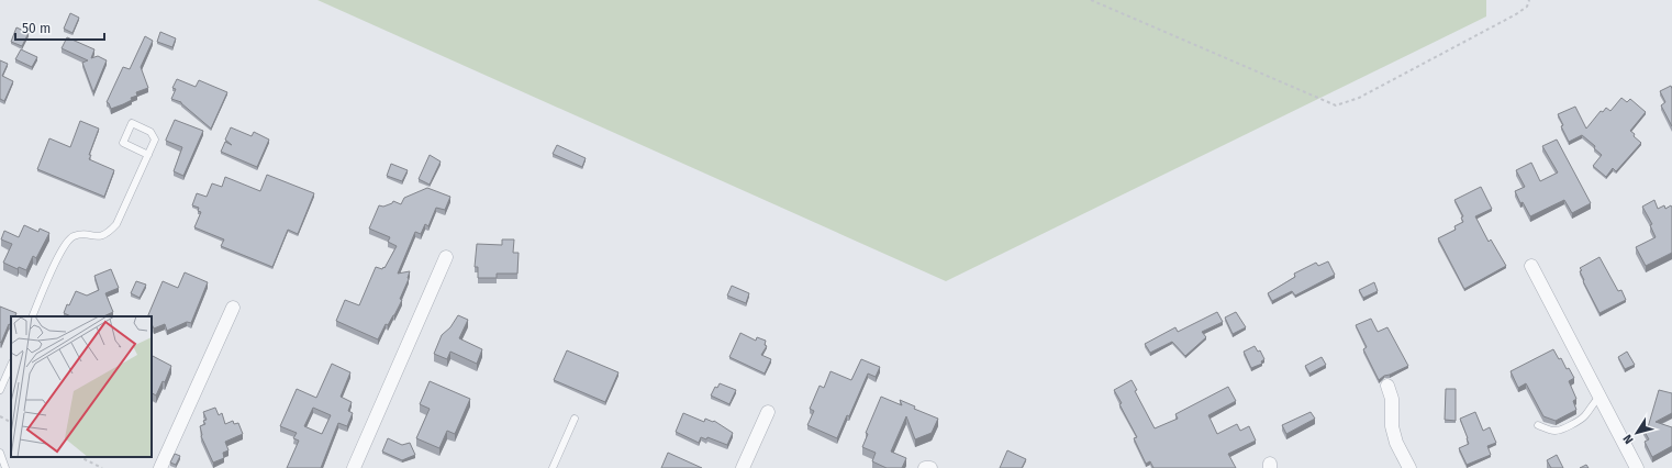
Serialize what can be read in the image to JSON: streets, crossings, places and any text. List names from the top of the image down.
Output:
{
  "scale_bar": "50 m",
  "north": "bottom left"
}
